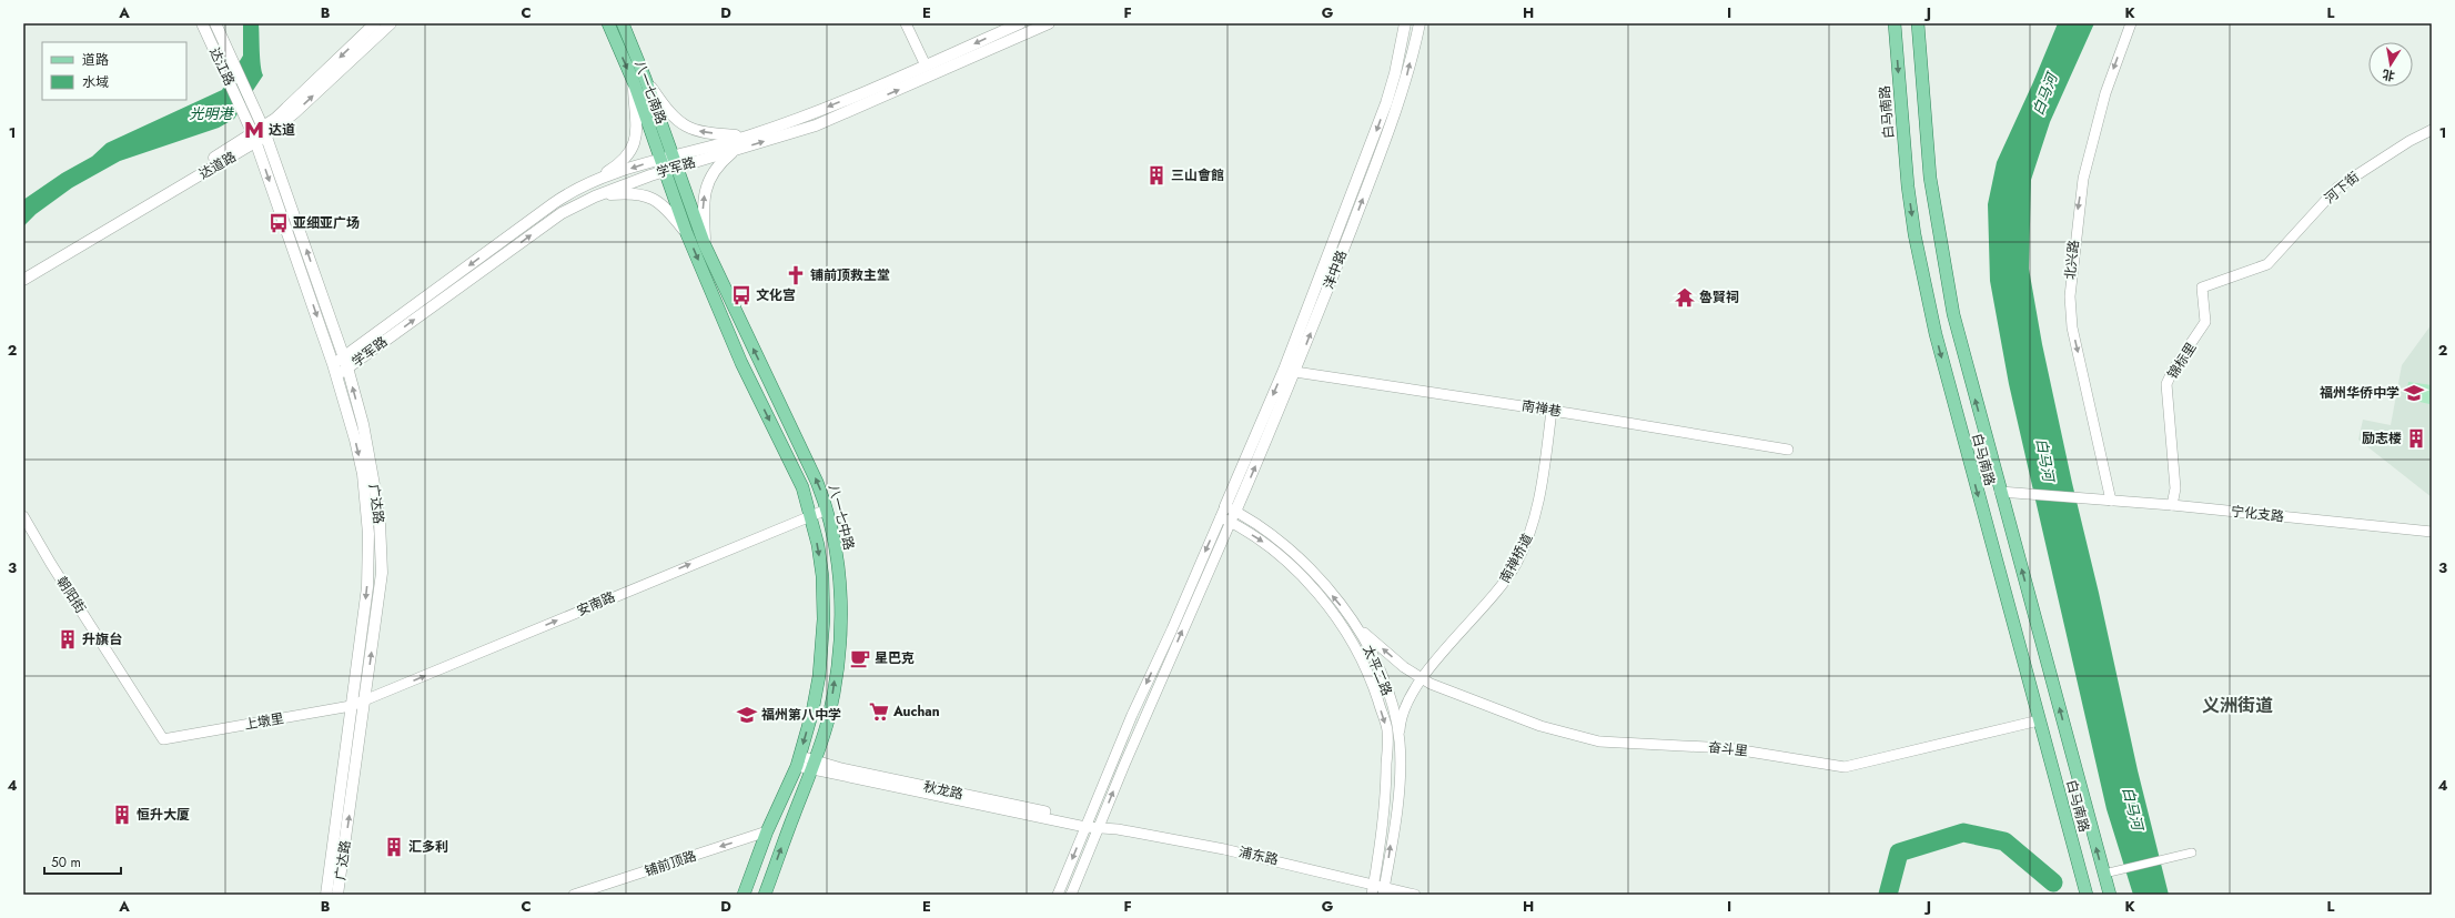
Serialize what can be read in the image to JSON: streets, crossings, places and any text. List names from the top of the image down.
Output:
{
  "streets": {
    "main road": [
      "达江路",
      "八一七南路",
      "白马南路",
      "达道路",
      "学军路",
      "洋中路",
      "广达路",
      "八一七中路"
    ],
    "street": [
      "河下街",
      "北兴路",
      "锦标里",
      "南禅巷",
      "宁化支路",
      "南禅桥道",
      "朝阳街",
      "安南路",
      "太平二路",
      "上墩里",
      "奋斗里",
      "秋龙路",
      "浦东路",
      "铺前顶路"
    ]
  },
  "crossings": [
    ["达江路", "达道路"],
    ["达江路", "广达路"],
    ["八一七南路", "学军路"],
    ["八一七南路", "八一七中路"],
    ["白马南路", "奋斗里"],
    ["达道路", "广达路"],
    ["学军路", "广达路"],
    ["学军路", "八一七中路"],
    ["河下街", "锦标里"],
    ["北兴路", "宁化支路"],
    ["洋中路", "南禅巷"],
    ["洋中路", "太平二路"],
    ["锦标里", "宁化支路"],
    ["南禅巷", "南禅桥道"],
    ["广达路", "安南路"],
    ["广达路", "上墩里"],
    ["八一七中路", "安南路"],
    ["八一七中路", "秋龙路"],
    ["南禅桥道", "太平二路"],
    ["南禅桥道", "奋斗里"],
    ["朝阳街", "上墩里"],
    ["安南路", "上墩里"],
    ["太平二路", "奋斗里"],
    ["太平二路", "浦东路"],
    ["秋龙路", "浦东路"]
  ],
  "one_way": ["北兴路", "安南路", "铺前顶路"],
  "districts": ["义洲街道"],
  "water": ["白马河", "光明港"],
  "places": {
    "metro station": ["达道"],
    "building": [
      "三山會館",
      "励志楼",
      "升旗台",
      "恒升大厦",
      "汇多利"
    ],
    "bus stop": ["亚细亚广场", "文化宫"],
    "church": ["铺前顶救主堂"],
    "temple": ["魯賢祠"],
    "school or university": ["福州华侨中学", "福州第八中学"],
    "cafe": ["星巴克"],
    "supermarket": ["Auchan"]
  },
  "legend": ["道路", "水域"],
  "scale_bar": "50 m",
  "north": "bottom",
  "grid": {
    "columns": [
      "A",
      "B",
      "C",
      "D",
      "E",
      "F",
      "G",
      "H",
      "I",
      "J",
      "K",
      "L"
    ],
    "rows": [
      "1",
      "2",
      "3",
      "4"
    ]
  }
}
